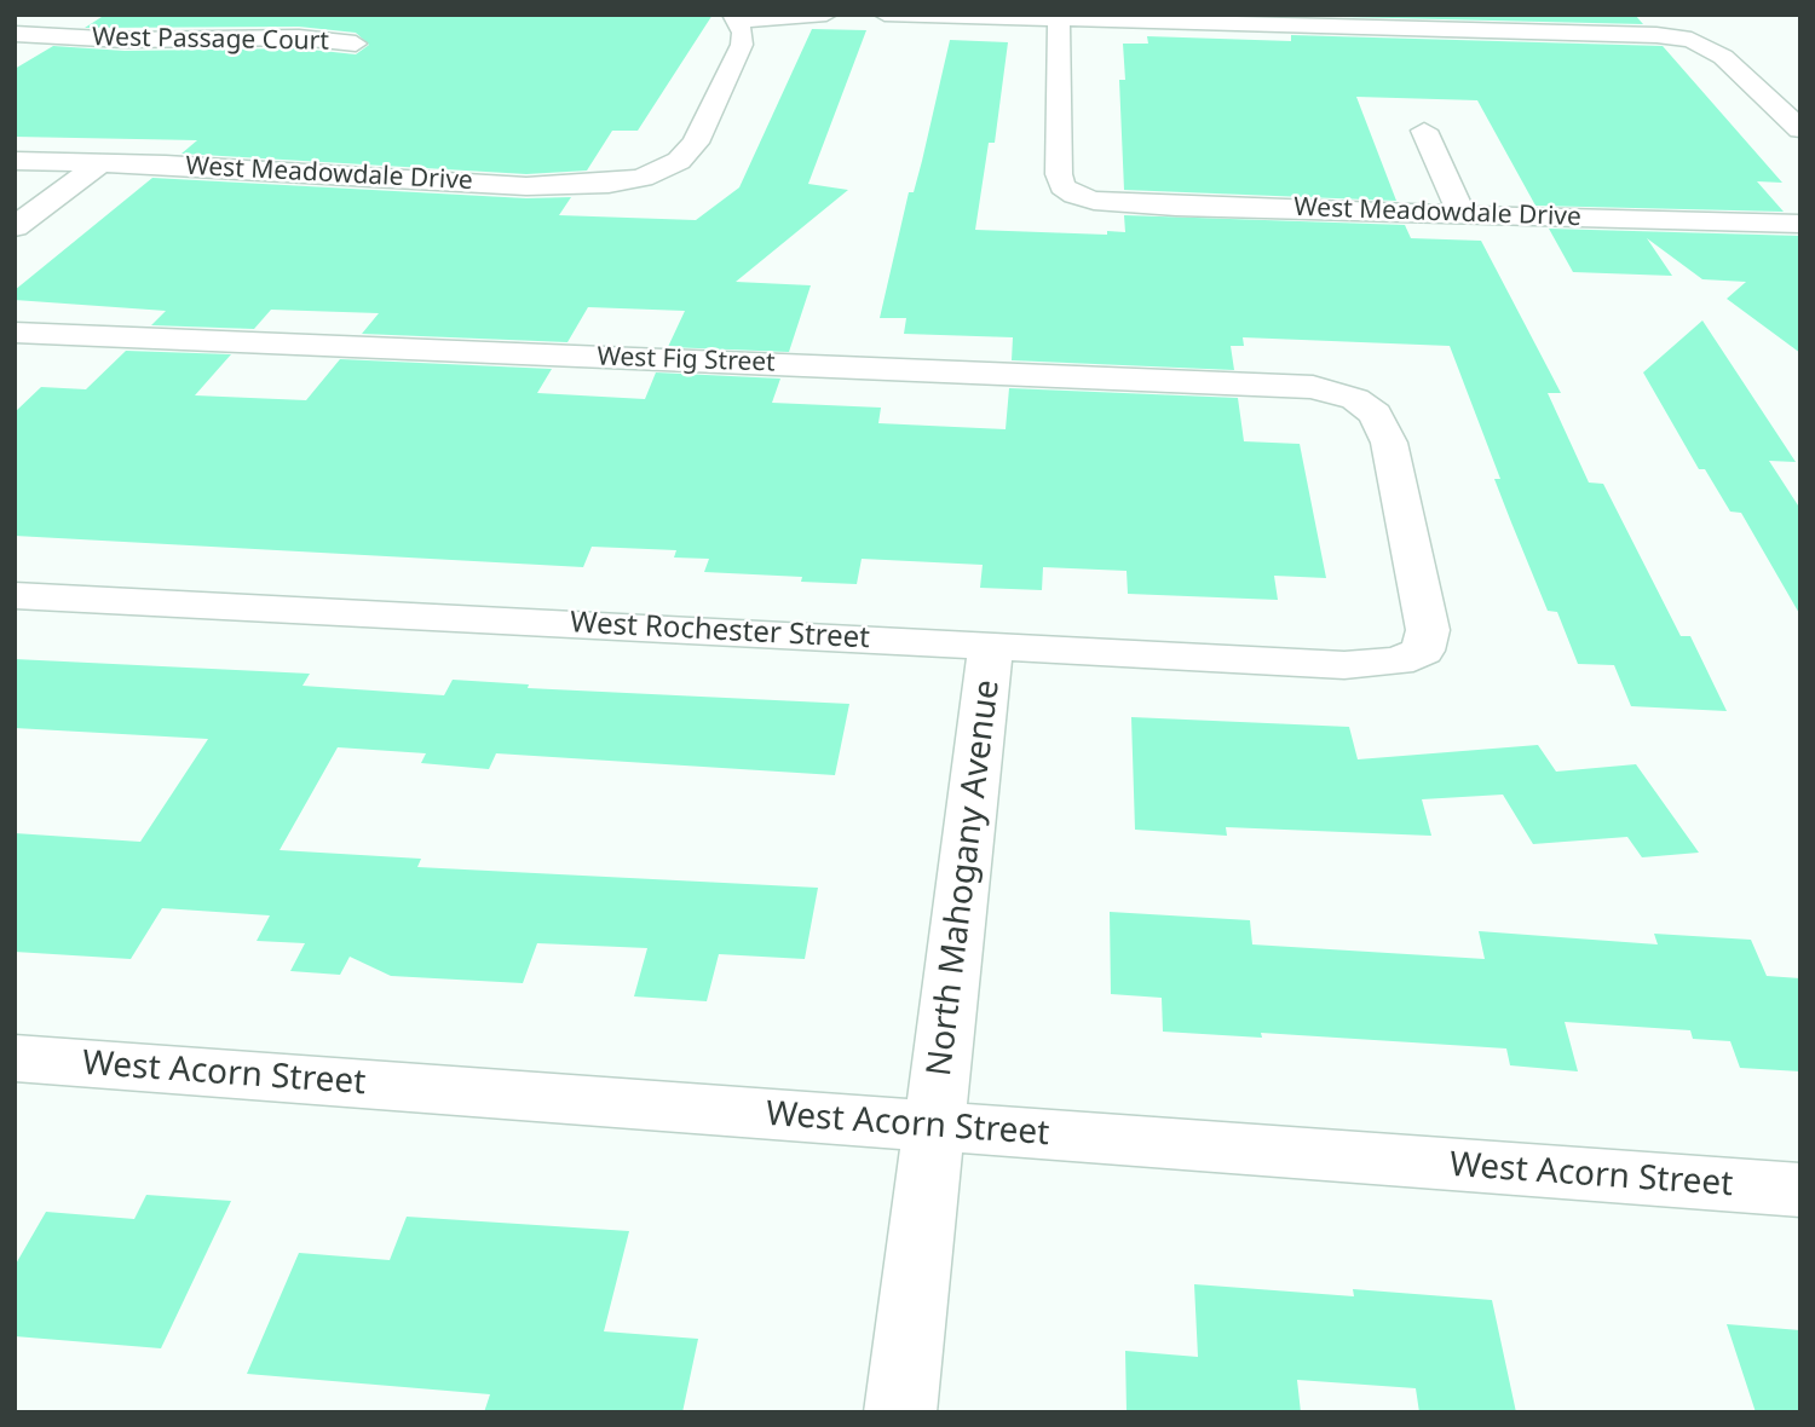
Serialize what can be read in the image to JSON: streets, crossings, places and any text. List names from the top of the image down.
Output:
{
  "streets": {
    "street": [
      "West Passage Court",
      "West Meadowdale Drive",
      "West Fig Street",
      "West Rochester Street",
      "North Mahogany Avenue",
      "West Acorn Street"
    ]
  },
  "crossings": [
    ["West Fig Street", "West Rochester Street"],
    ["West Rochester Street", "North Mahogany Avenue"],
    ["North Mahogany Avenue", "West Acorn Street"]
  ]
}
